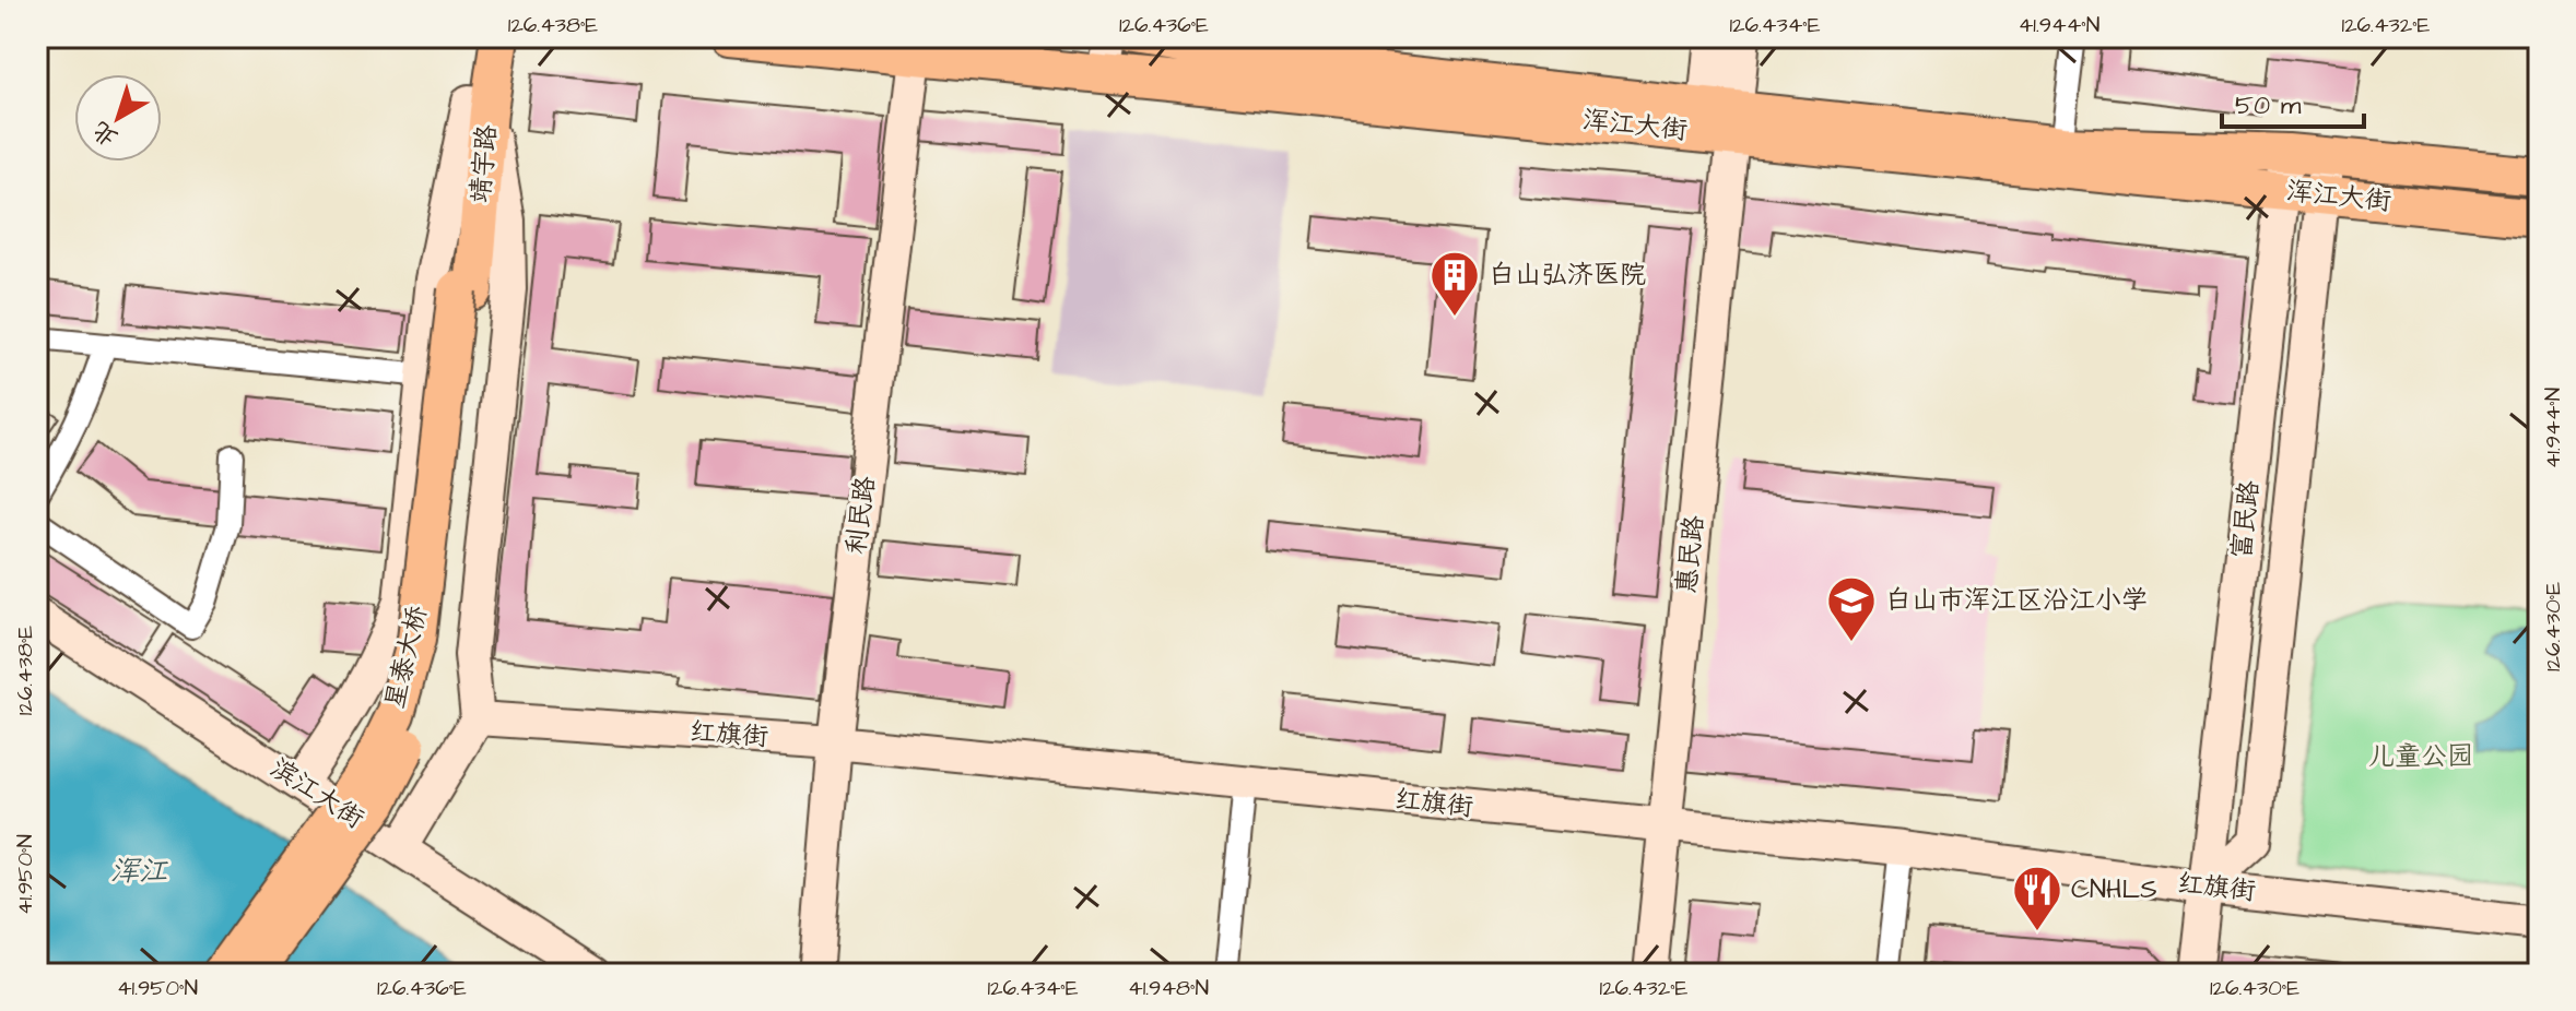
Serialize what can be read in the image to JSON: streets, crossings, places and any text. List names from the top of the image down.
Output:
{
  "streets": {
    "main road": ["浑江大街", "靖宇路", "星泰大桥"],
    "street": [
      "利民路",
      "富民路",
      "惠民路",
      "红旗街",
      "滨江大街"
    ]
  },
  "crossings": [
    ["浑江大街", "利民路"],
    ["浑江大街", "富民路"],
    ["浑江大街", "惠民路"],
    ["靖宇路", "星泰大桥"],
    ["利民路", "红旗街"],
    ["富民路", "红旗街"],
    ["惠民路", "红旗街"]
  ],
  "water": ["浑江"],
  "parks": ["儿童公园"],
  "places": {
    "building": ["白山弘济医院"],
    "school or university": ["白山市浑江区沿江小学"],
    "restaurant": ["CNHLS"]
  },
  "scale_bar": "50 m",
  "north": "bottom left",
  "coordinates": [
    "126.438°E",
    "126.436°E",
    "126.434°E",
    "41.944°N",
    "126.432°E",
    "126.430°E",
    "41.950°N",
    "41.948°N"
  ]
}
